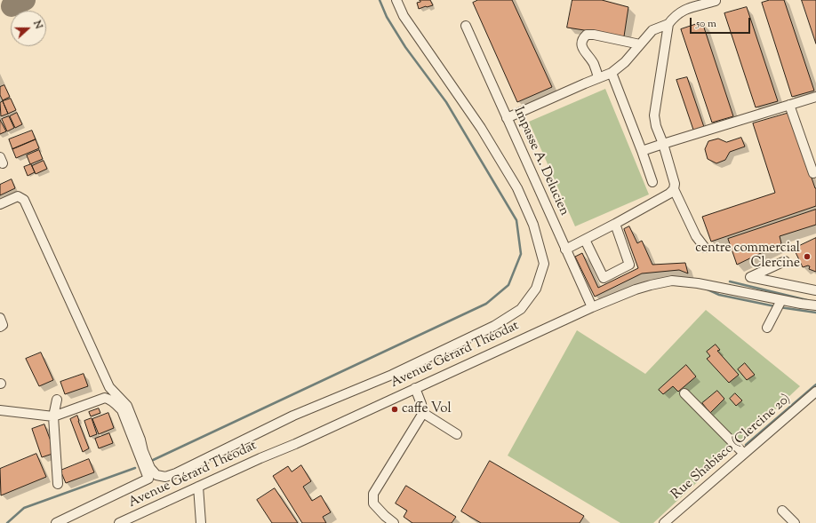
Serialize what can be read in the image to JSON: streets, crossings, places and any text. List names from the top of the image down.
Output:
{
  "streets": {
    "street": ["Impasse A. Delucien", "Avenue Gérard Théodat", "Rue Shabisco (Clercine 20)"]
  },
  "crossings": [
    ["Impasse A. Delucien", "Avenue Gérard Théodat"]
  ],
  "places": ["centre commercial Clercine", "caffe Vol"],
  "scale_bar": "50 m",
  "north": "right"
}
